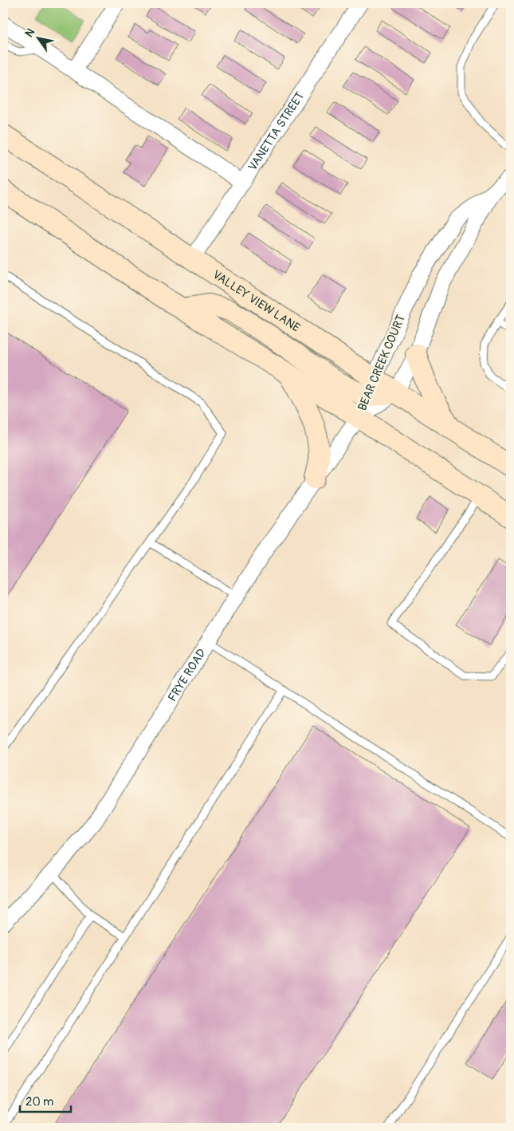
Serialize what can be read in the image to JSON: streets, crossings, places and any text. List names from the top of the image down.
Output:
{
  "streets": {
    "main road": ["VALLEY VIEW LANE"],
    "street": ["VANETTA STREET", "BEAR CREEK COURT", "FRYE ROAD"]
  },
  "crossings": [
    ["VANETTA STREET", "VALLEY VIEW LANE"],
    ["VALLEY VIEW LANE", "BEAR CREEK COURT"],
    ["BEAR CREEK COURT", "FRYE ROAD"]
  ],
  "scale_bar": "20 m",
  "north": "top left"
}
